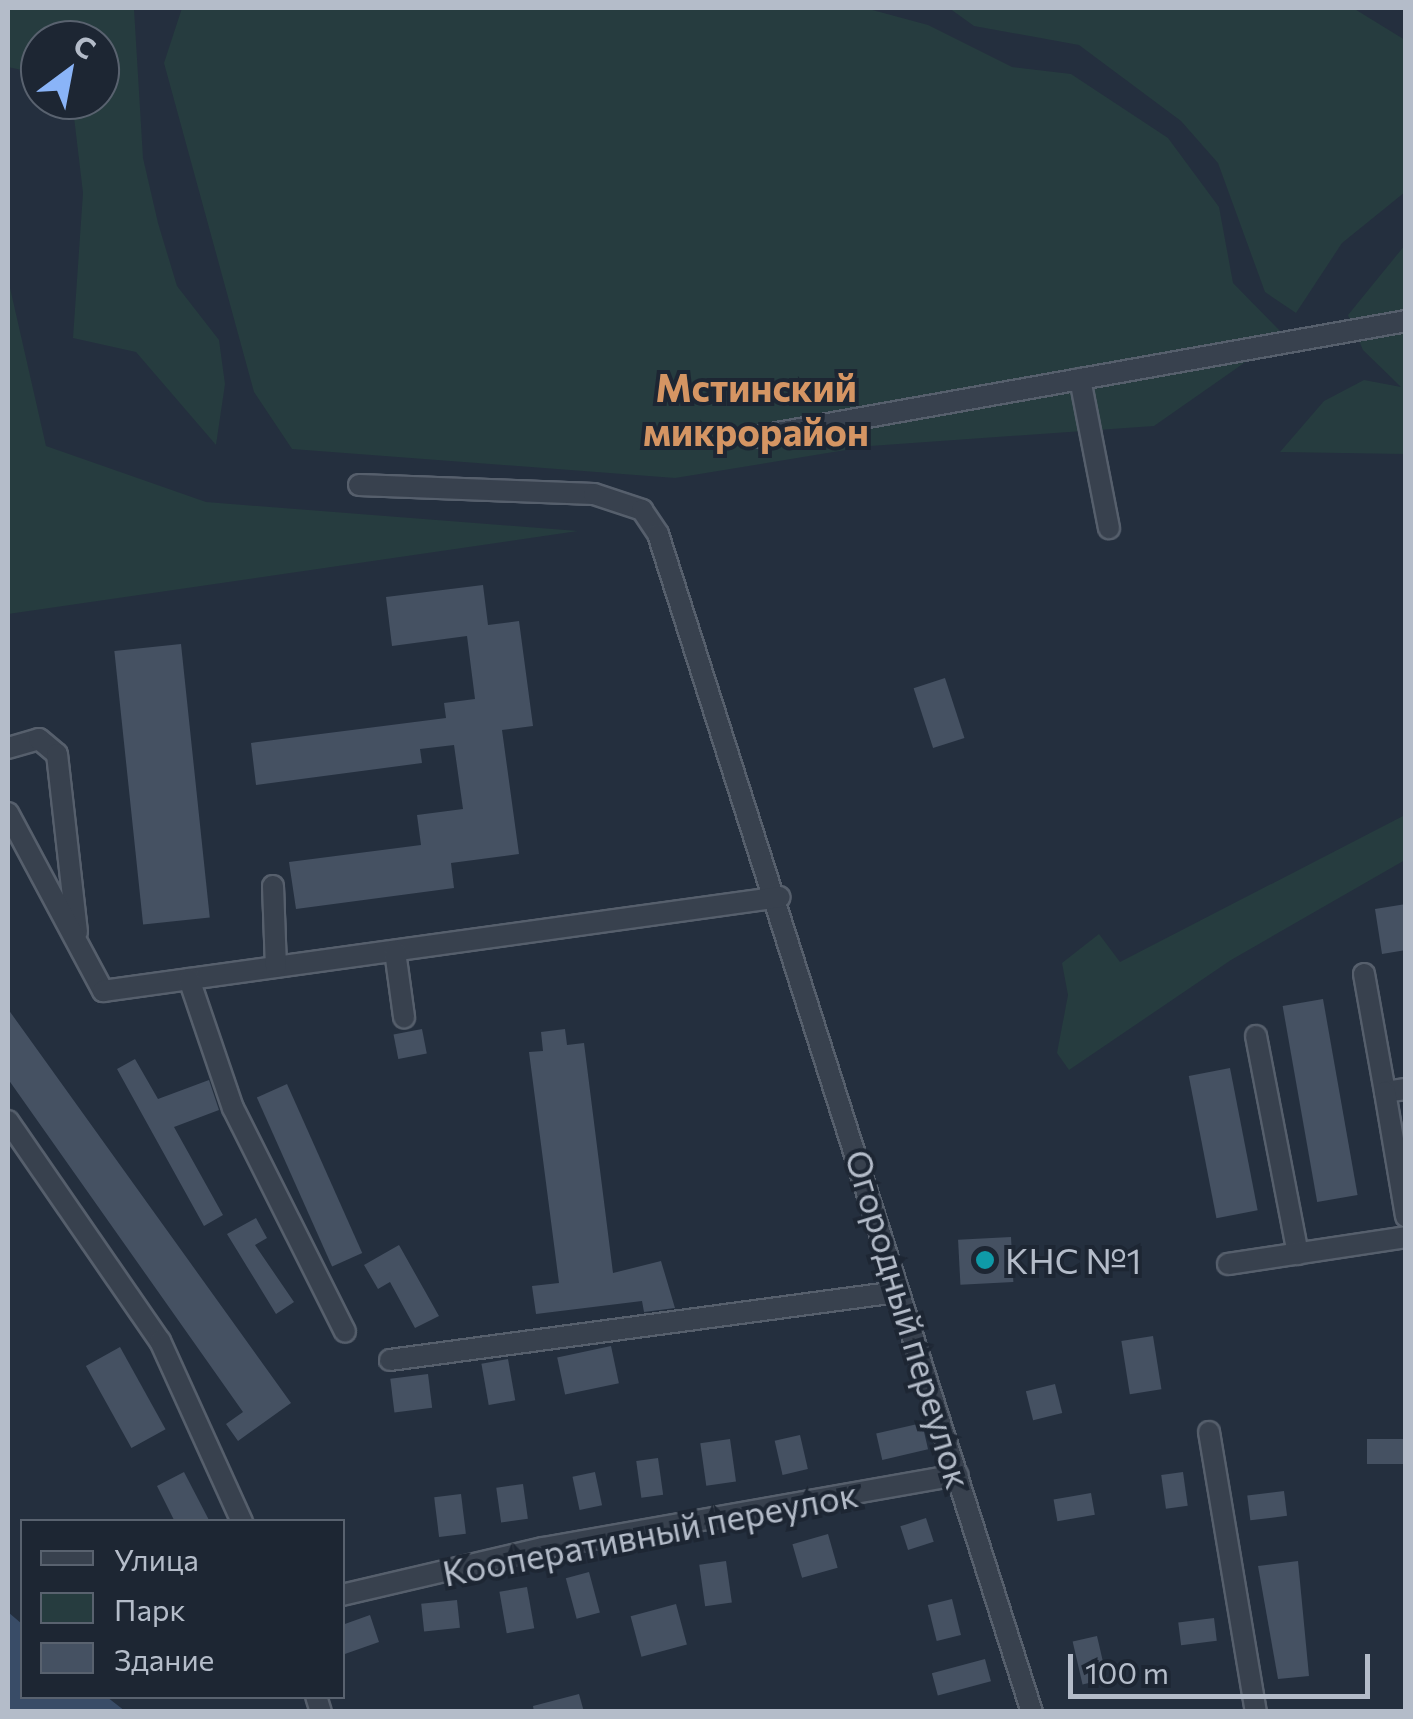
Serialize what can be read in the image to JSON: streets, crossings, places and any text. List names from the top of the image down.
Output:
{
  "streets": {
    "street": ["Огородный переулок", "Кооперативный переулок"]
  },
  "crossings": [
    ["Огородный переулок", "Кооперативный переулок"]
  ],
  "districts": ["Мстинский микрорайон"],
  "places": ["КНС №1"],
  "legend": ["Улица", "Парк", "Здание"],
  "scale_bar": "100 m",
  "north": "top right"
}
